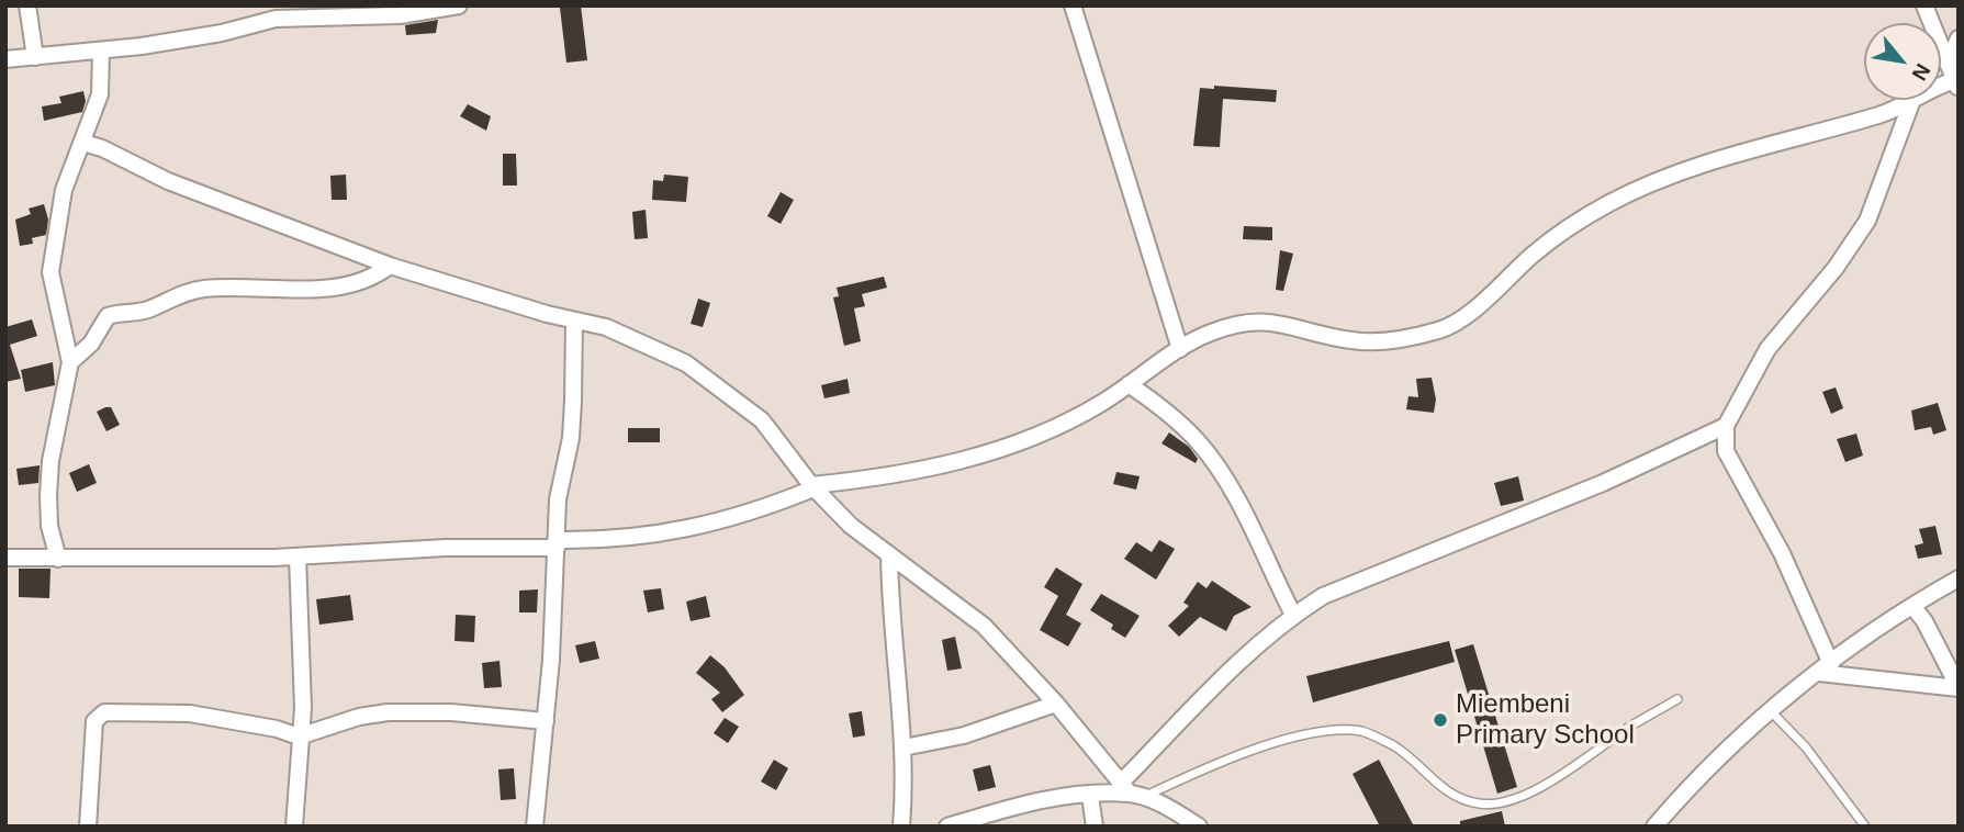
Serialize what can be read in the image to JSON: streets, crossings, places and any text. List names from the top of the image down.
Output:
{
  "places": ["Miembeni Primary School"],
  "north": "bottom right"
}
